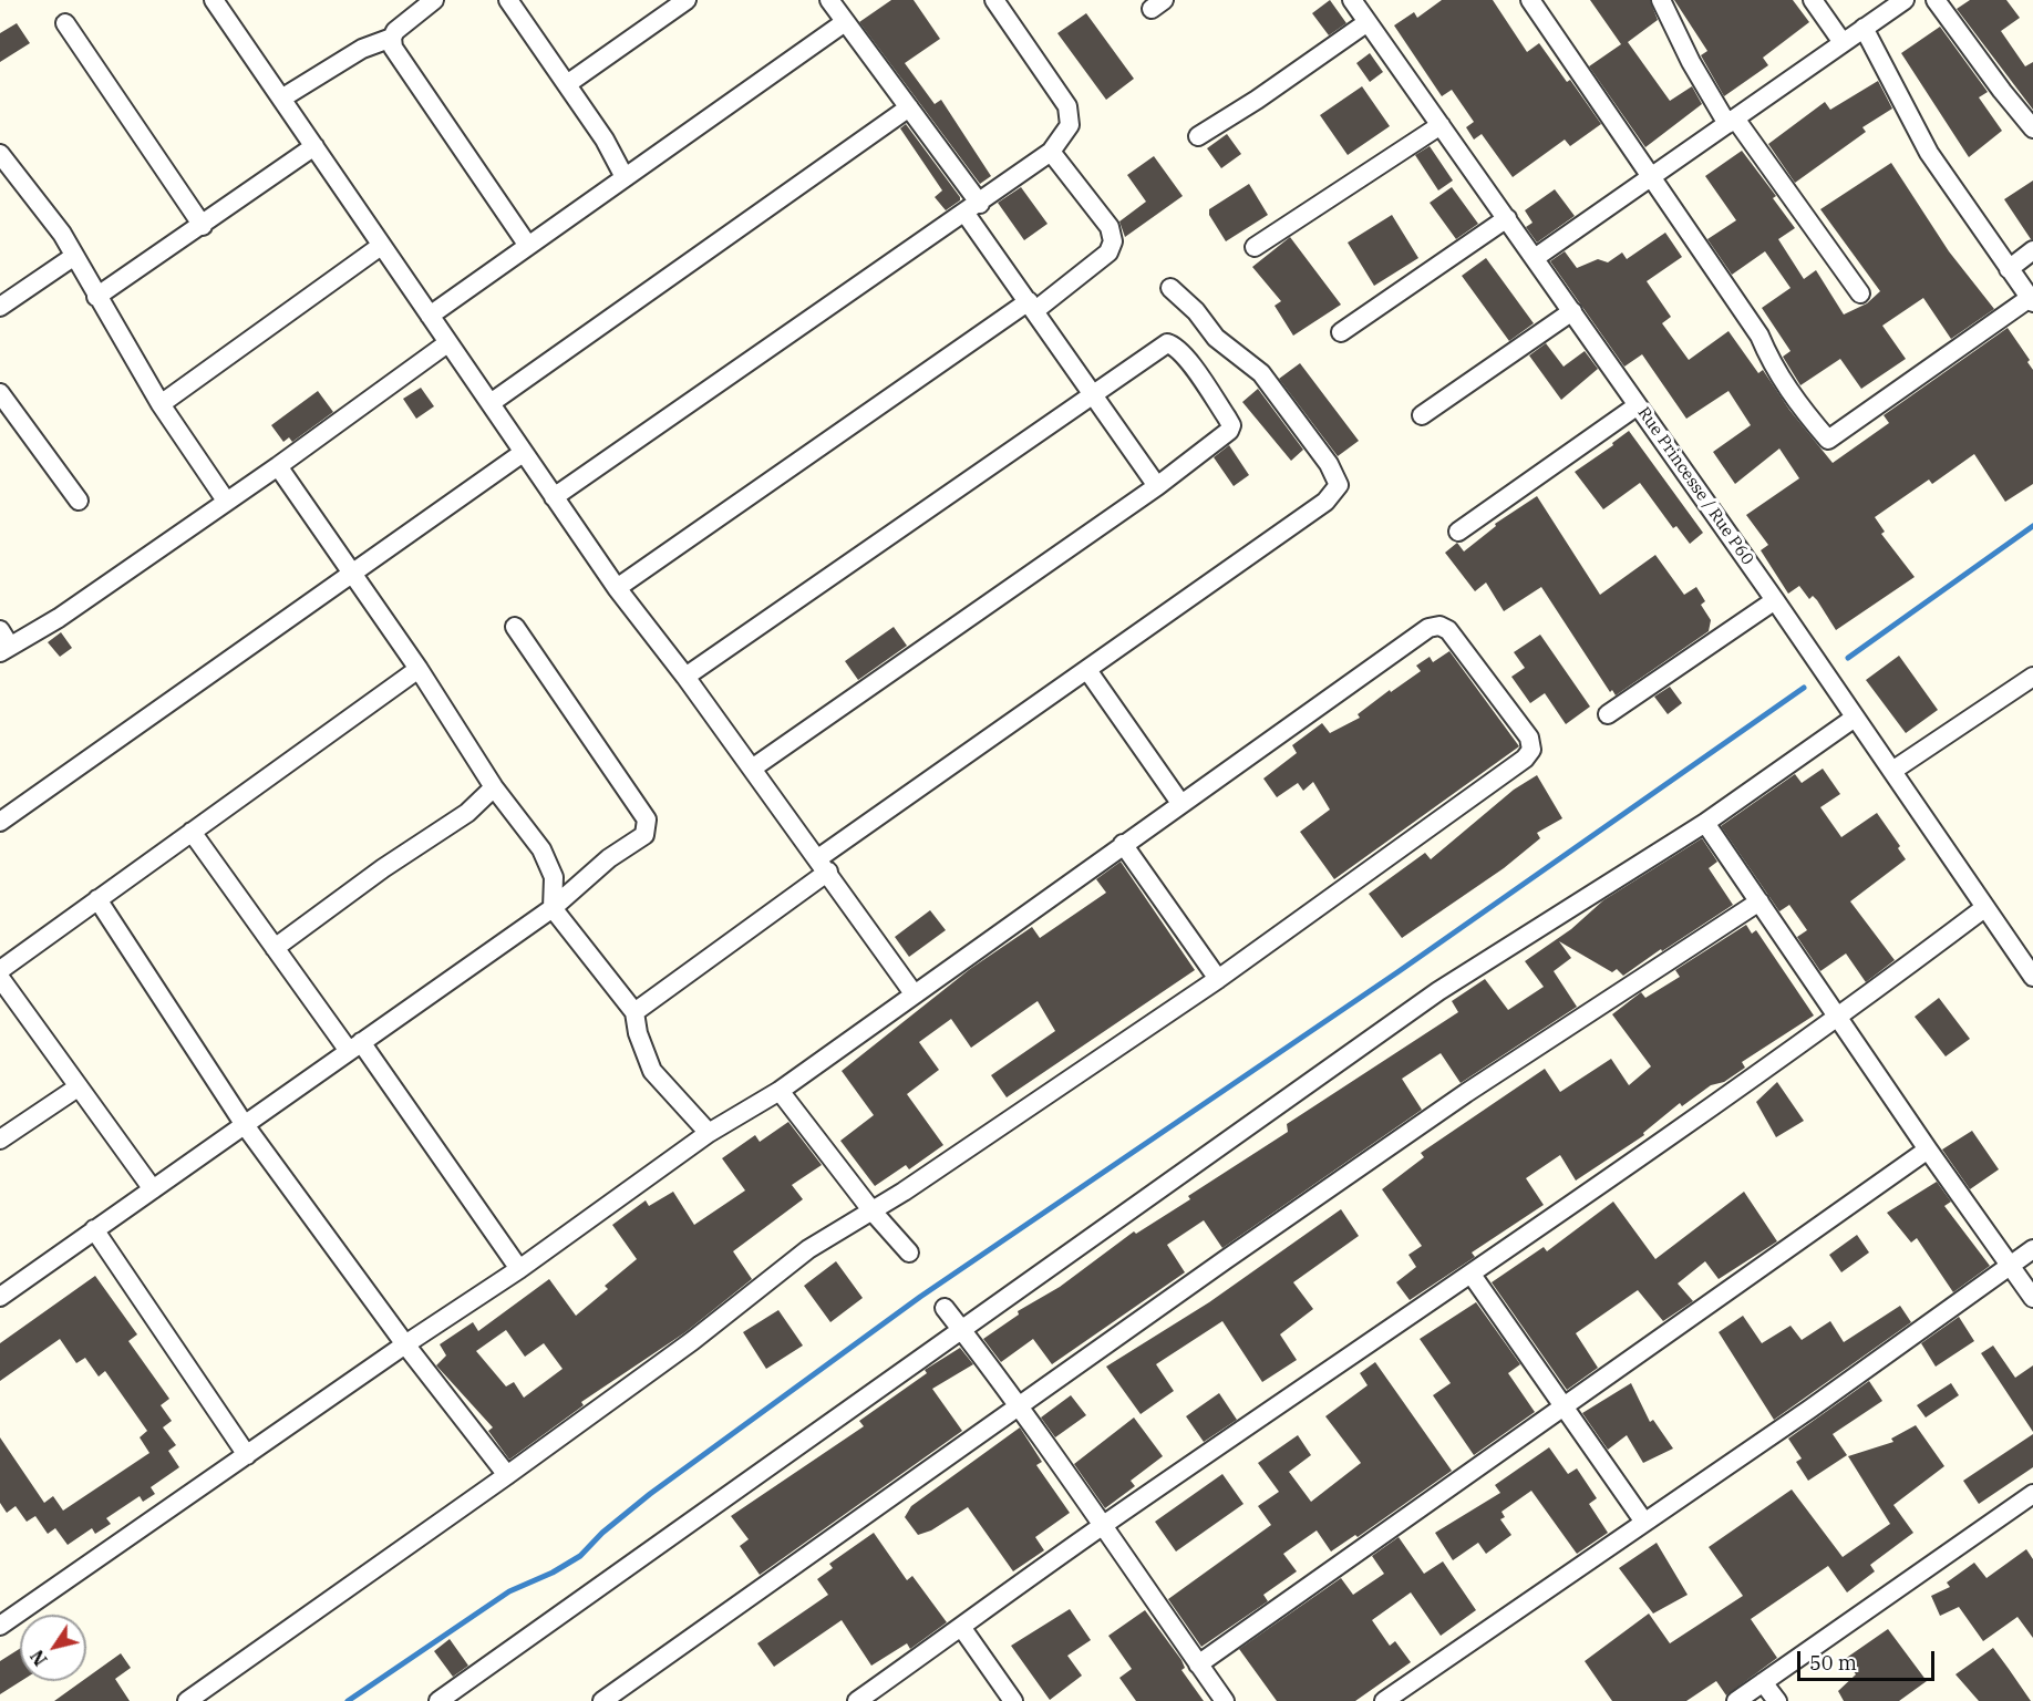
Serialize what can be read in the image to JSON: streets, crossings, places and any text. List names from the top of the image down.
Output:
{
  "streets": {
    "street": ["Rue Princesse / Rue P60"]
  },
  "scale_bar": "50 m",
  "north": "bottom left"
}
